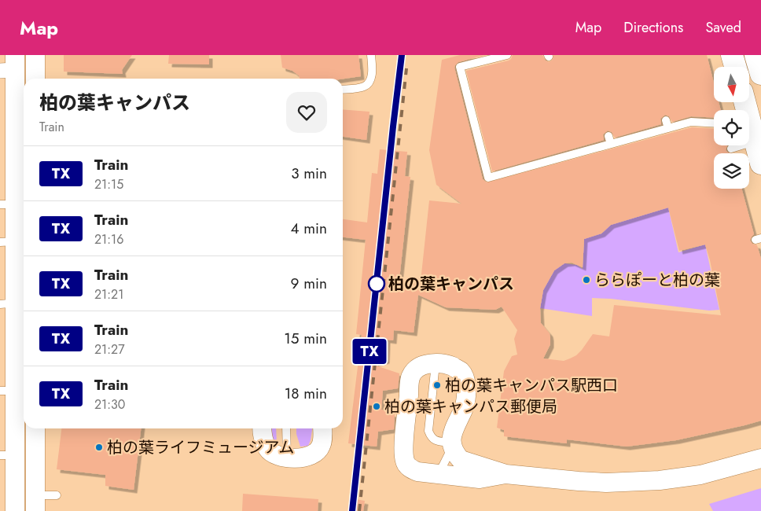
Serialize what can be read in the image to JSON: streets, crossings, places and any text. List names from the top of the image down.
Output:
{
  "places": [
    "ららぽーと柏の葉",
    "柏の葉キャンパス",
    "柏の葉キャンパス駅西口",
    "柏の葉キャンパス郵便局",
    "柏の葉ライフミュージアム"
  ],
  "north": "bottom",
  "page": {
    "header": "Map",
    "nav": ["Map", "Directions", "Saved"],
    "on_map": "TX",
    "heading": ["柏の葉キャンパス", "Train"],
    "list": [
      {
        "mark": "TX",
        "name": "Train",
        "note": "21:15",
        "value": "3 min"
      },
      {
        "mark": "TX",
        "name": "Train",
        "note": "21:16",
        "value": "4 min"
      },
      {
        "mark": "TX",
        "name": "Train",
        "note": "21:21",
        "value": "9 min"
      },
      {
        "mark": "TX",
        "name": "Train",
        "note": "21:27",
        "value": "15 min"
      },
      {
        "mark": "TX",
        "name": "Train",
        "note": "21:30",
        "value": "18 min"
      }
    ]
  }
}
